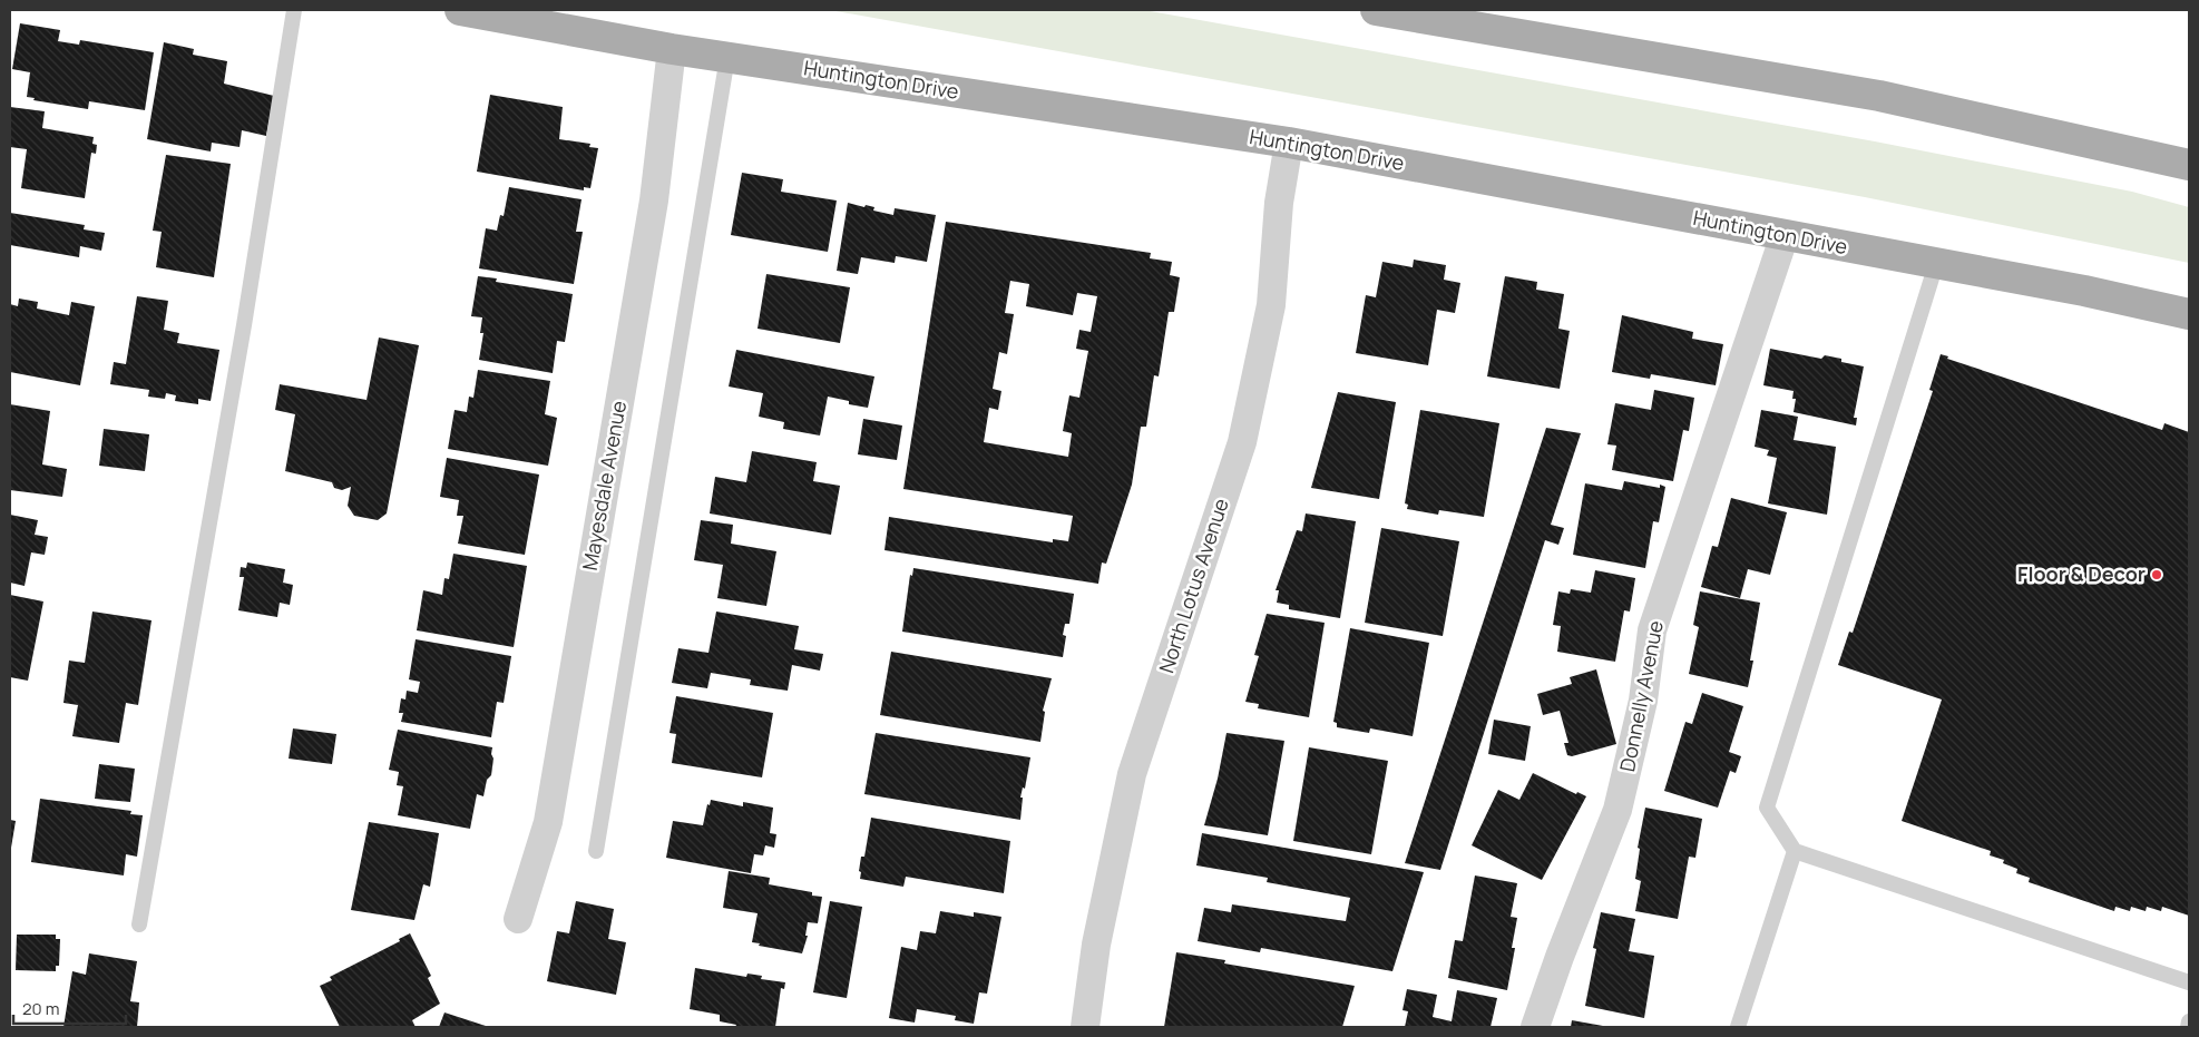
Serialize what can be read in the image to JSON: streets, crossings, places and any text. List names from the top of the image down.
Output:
{
  "streets": {
    "main road": ["Huntington Drive"],
    "street": ["Mayesdale Avenue", "North Lotus Avenue", "Donnelly Avenue"]
  },
  "crossings": [
    ["Huntington Drive", "Mayesdale Avenue"],
    ["Huntington Drive", "North Lotus Avenue"],
    ["Huntington Drive", "Donnelly Avenue"]
  ],
  "places": ["Floor & Decor"],
  "scale_bar": "20 m"
}
